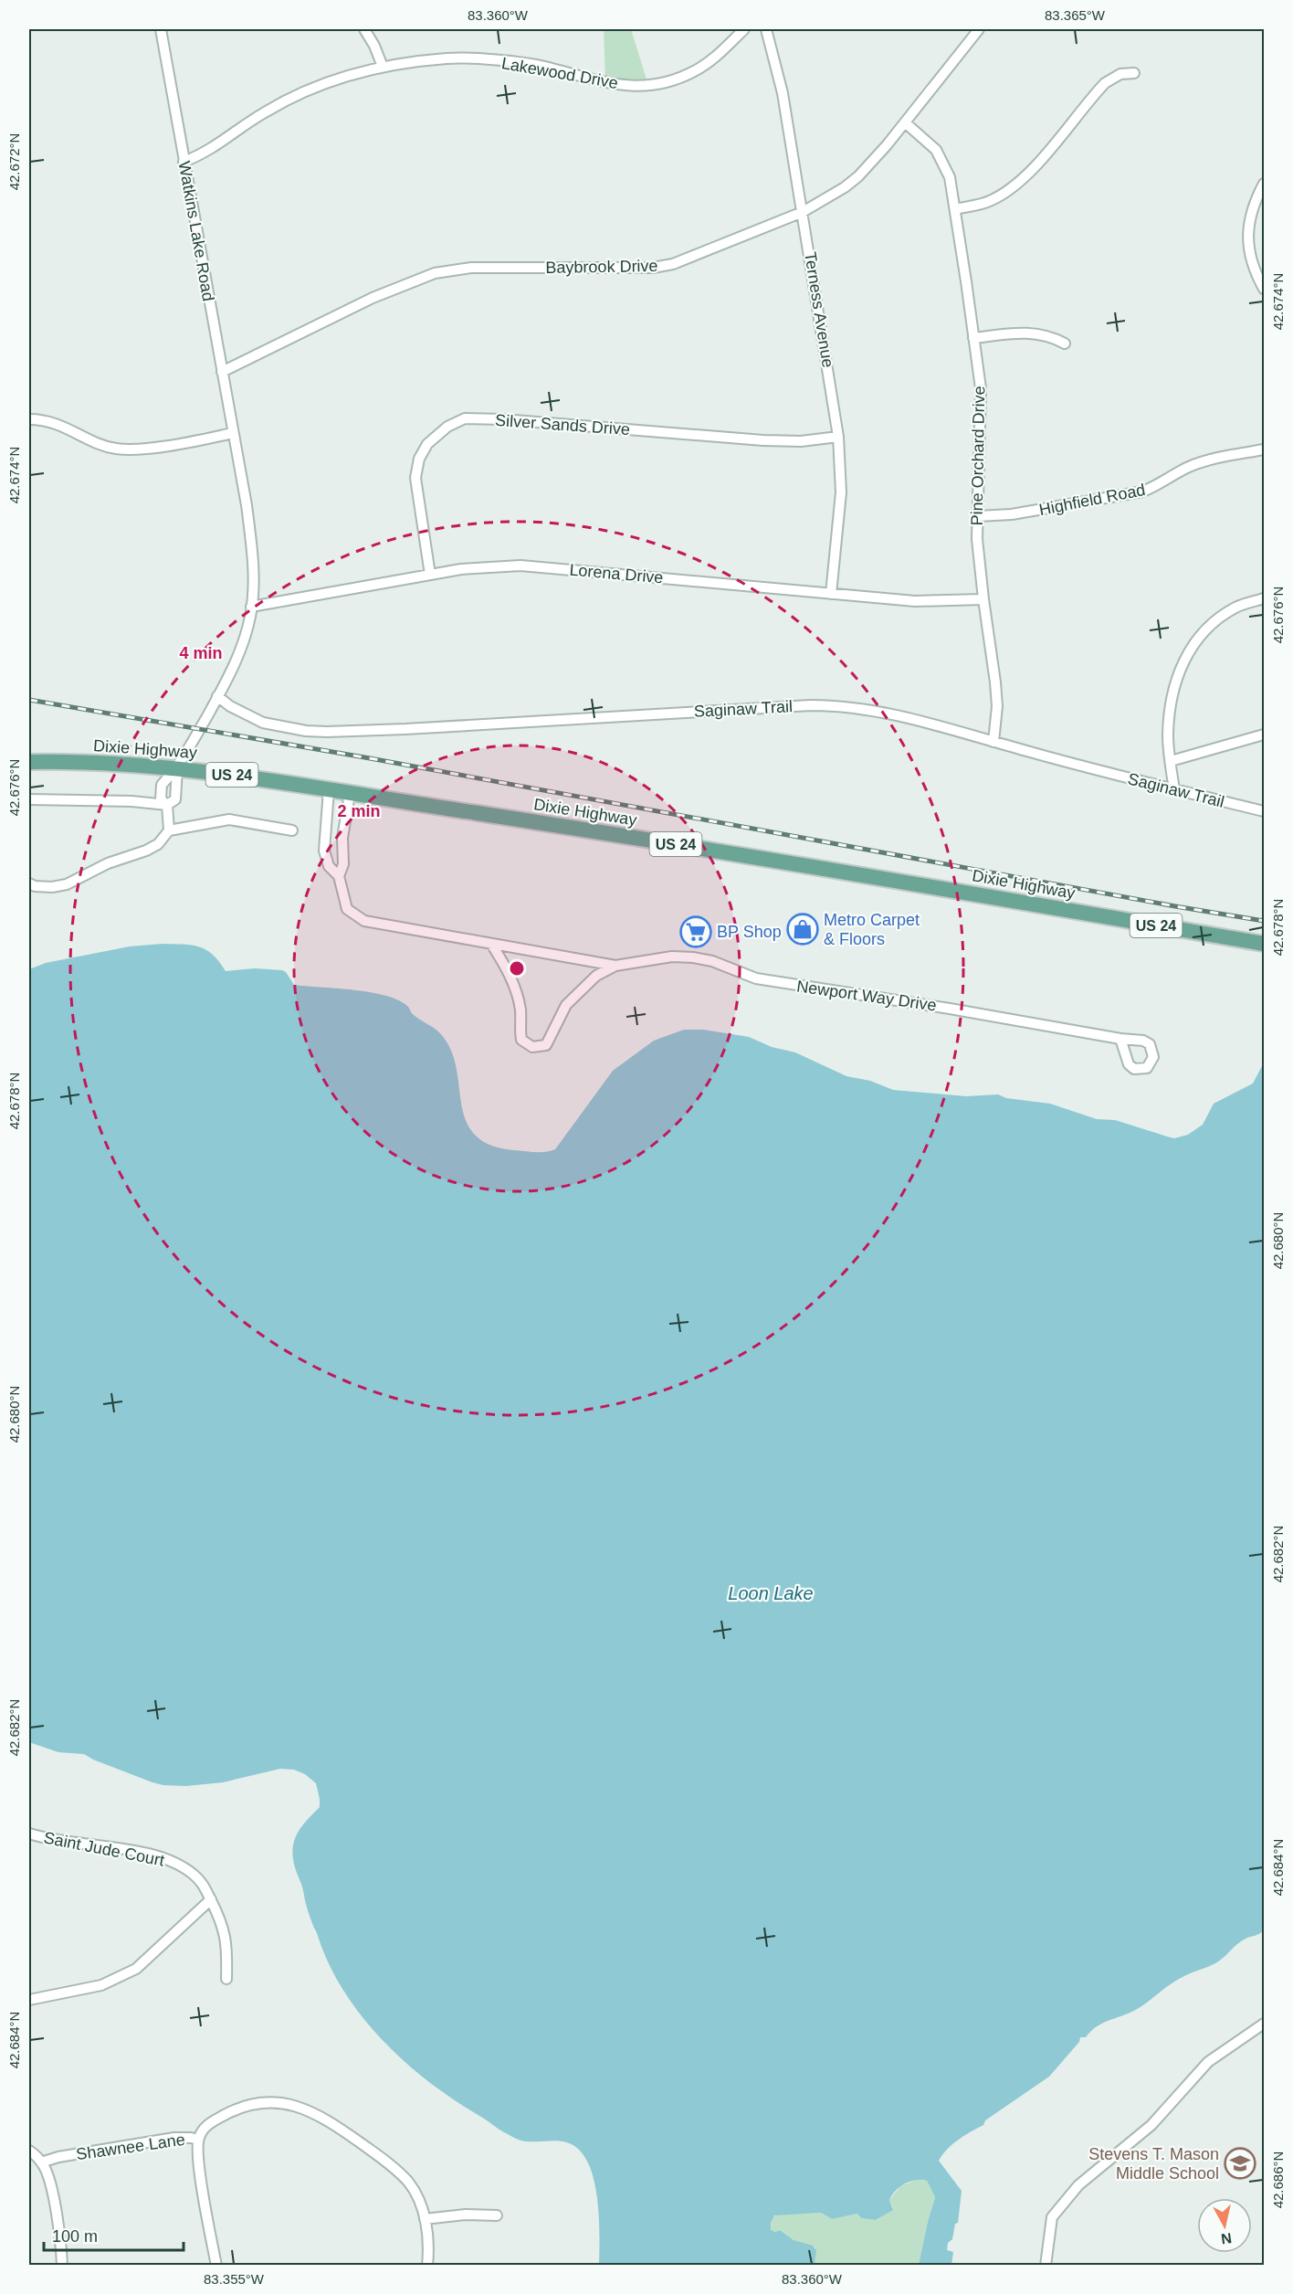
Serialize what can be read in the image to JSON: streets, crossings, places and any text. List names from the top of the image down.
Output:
{
  "streets": {
    "main road": ["Dixie Highway", "US 24"],
    "street": [
      "Lakewood Drive",
      "Watkins Lake Road",
      "Baybrook Drive",
      "Terness Avenue",
      "Silver Sands Drive",
      "Pine Orchard Drive",
      "Highfield Road",
      "Lorena Drive",
      "Saginaw Trail",
      "Newport Way Drive",
      "Saint Jude Court",
      "Shawnee Lane"
    ]
  },
  "crossings": [
    ["Lakewood Drive", "Watkins Lake Road"],
    ["Watkins Lake Road", "Baybrook Drive"],
    ["Watkins Lake Road", "Lorena Drive"],
    ["Watkins Lake Road", "Saginaw Trail"],
    ["Watkins Lake Road", "Dixie Highway"],
    ["Baybrook Drive", "Terness Avenue"],
    ["Baybrook Drive", "Pine Orchard Drive"],
    ["Terness Avenue", "Silver Sands Drive"],
    ["Terness Avenue", "Lorena Drive"],
    ["Silver Sands Drive", "Lorena Drive"],
    ["Pine Orchard Drive", "Highfield Road"],
    ["Pine Orchard Drive", "Lorena Drive"],
    ["Pine Orchard Drive", "Saginaw Trail"],
    ["Dixie Highway", "Newport Way Drive"]
  ],
  "water": ["Loon Lake"],
  "places": {
    "shop": ["Metro Carpet & Floors"],
    "supermarket": ["BP Shop"],
    "school or university": ["Stevens T. Mason Middle School"]
  },
  "scale_bar": "100 m",
  "north": "bottom",
  "coordinates": [
    "83.360°W",
    "83.365°W",
    "42.672°N",
    "42.674°N",
    "42.676°N",
    "42.678°N",
    "42.680°N",
    "42.682°N",
    "42.684°N",
    "42.686°N",
    "83.355°W"
  ],
  "rings": ["4 min", "2 min"]
}
